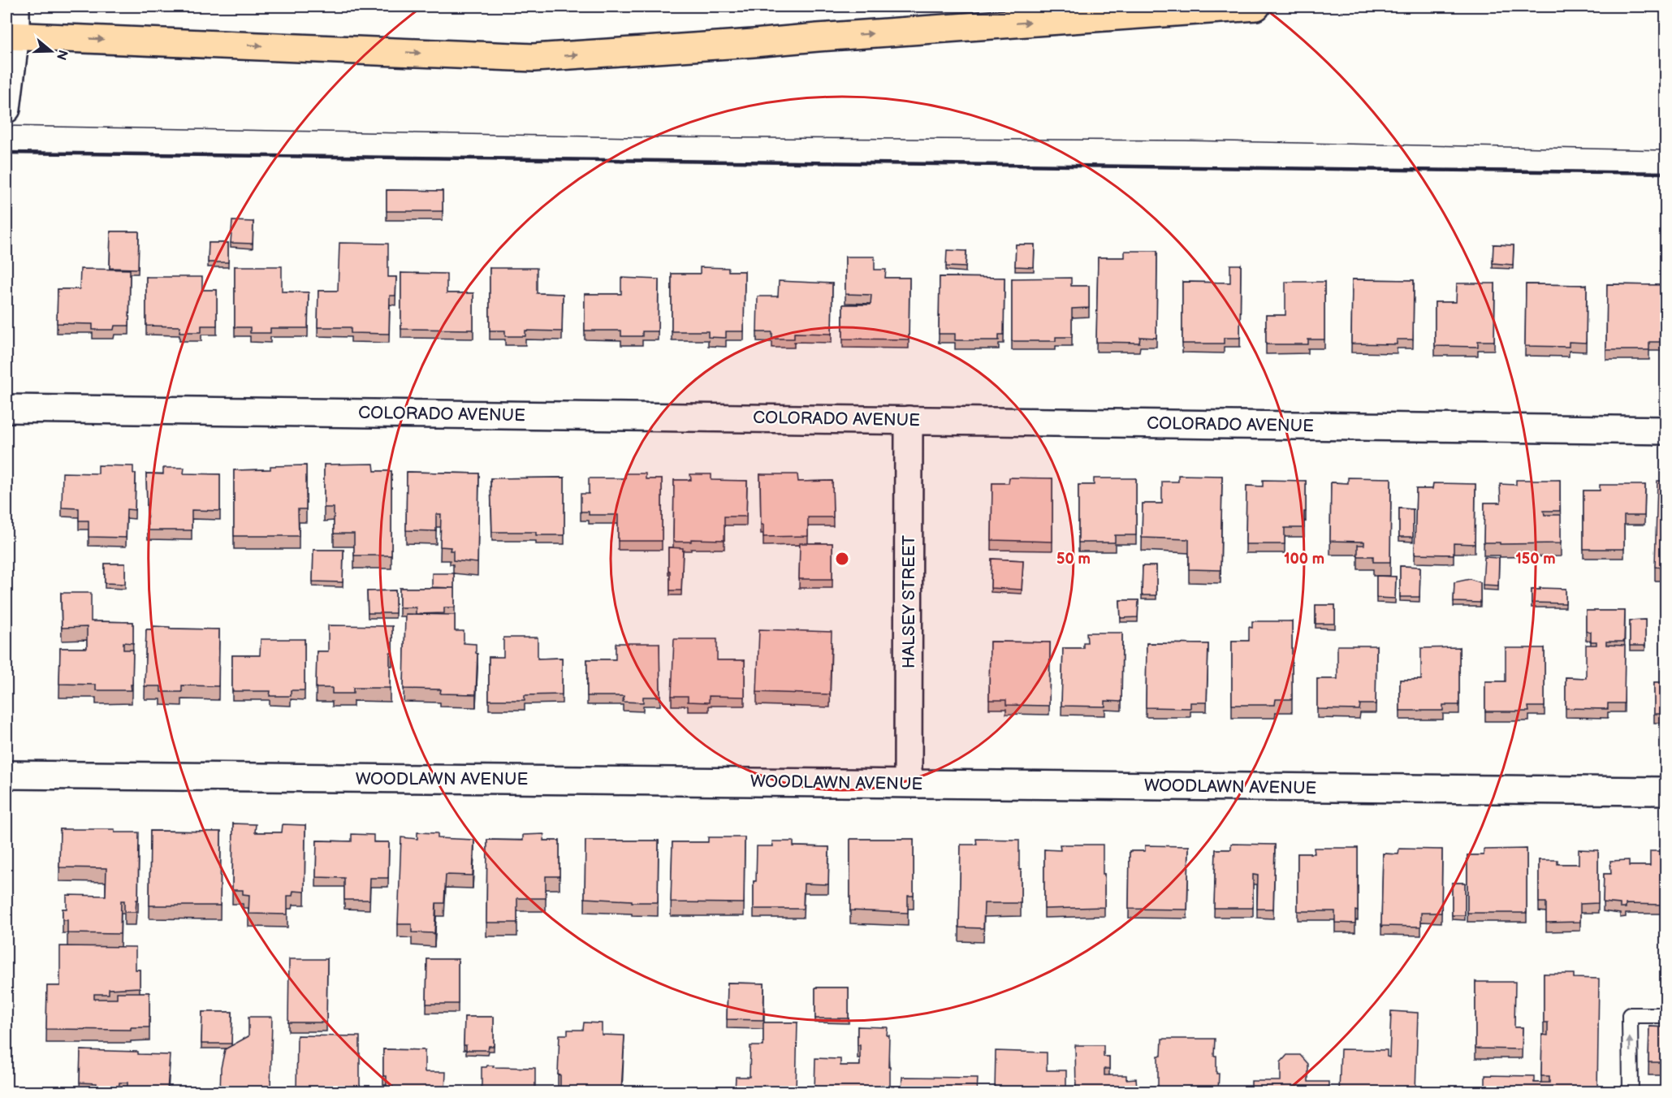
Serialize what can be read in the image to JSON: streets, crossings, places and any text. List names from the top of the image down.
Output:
{
  "streets": {
    "street": ["COLORADO AVENUE", "HALSEY STREET", "WOODLAWN AVENUE"]
  },
  "crossings": [
    ["COLORADO AVENUE", "HALSEY STREET"],
    ["HALSEY STREET", "WOODLAWN AVENUE"]
  ],
  "north": "right",
  "rings": ["50 m", "100 m", "150 m"]
}
